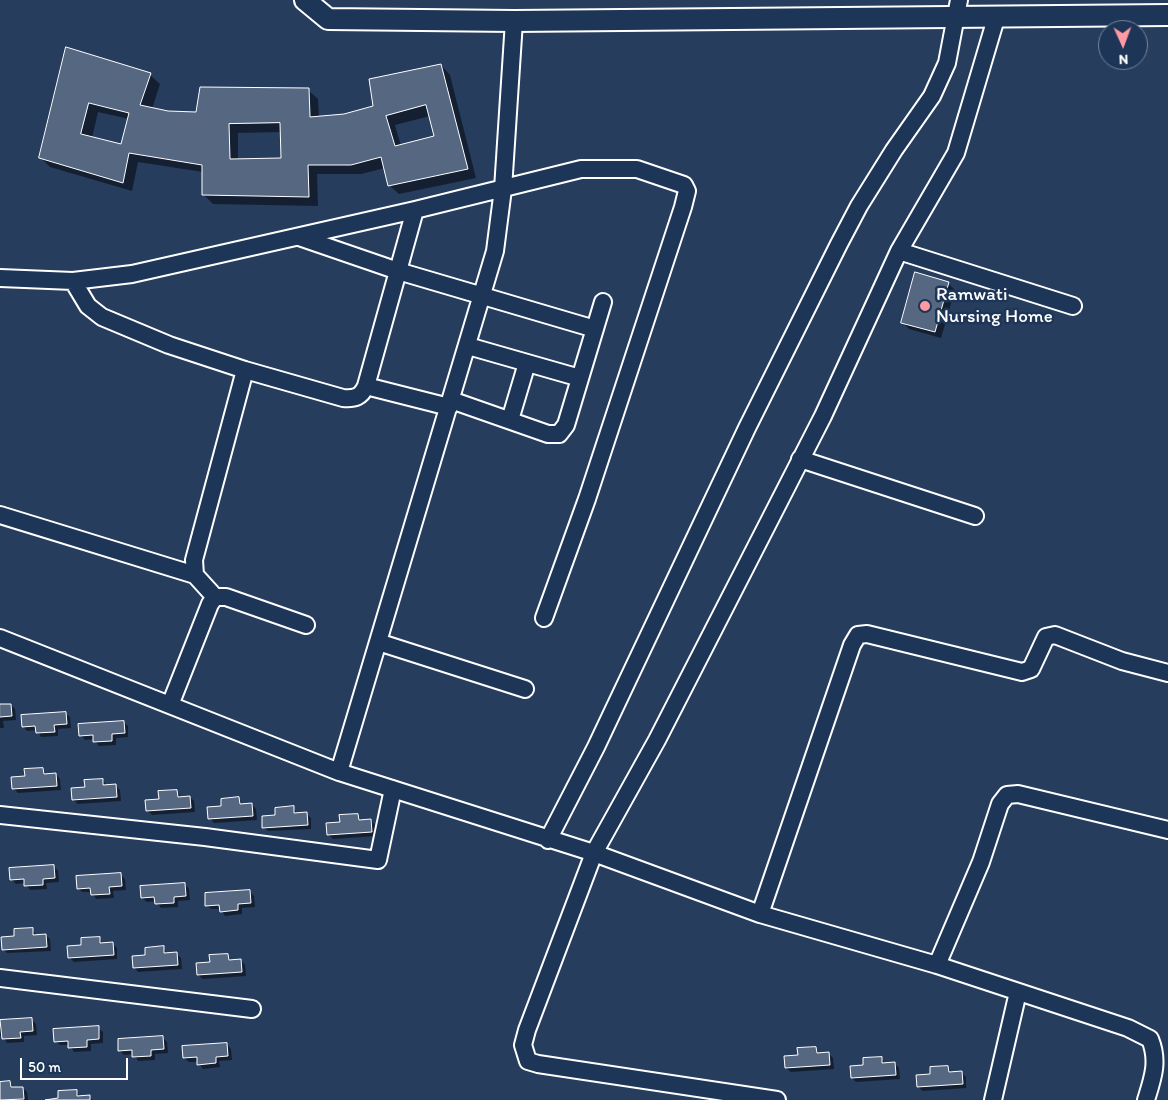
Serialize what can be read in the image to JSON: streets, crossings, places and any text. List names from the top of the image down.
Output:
{
  "places": ["Ramwati Nursing Home"],
  "scale_bar": "50 m",
  "north": "bottom"
}
